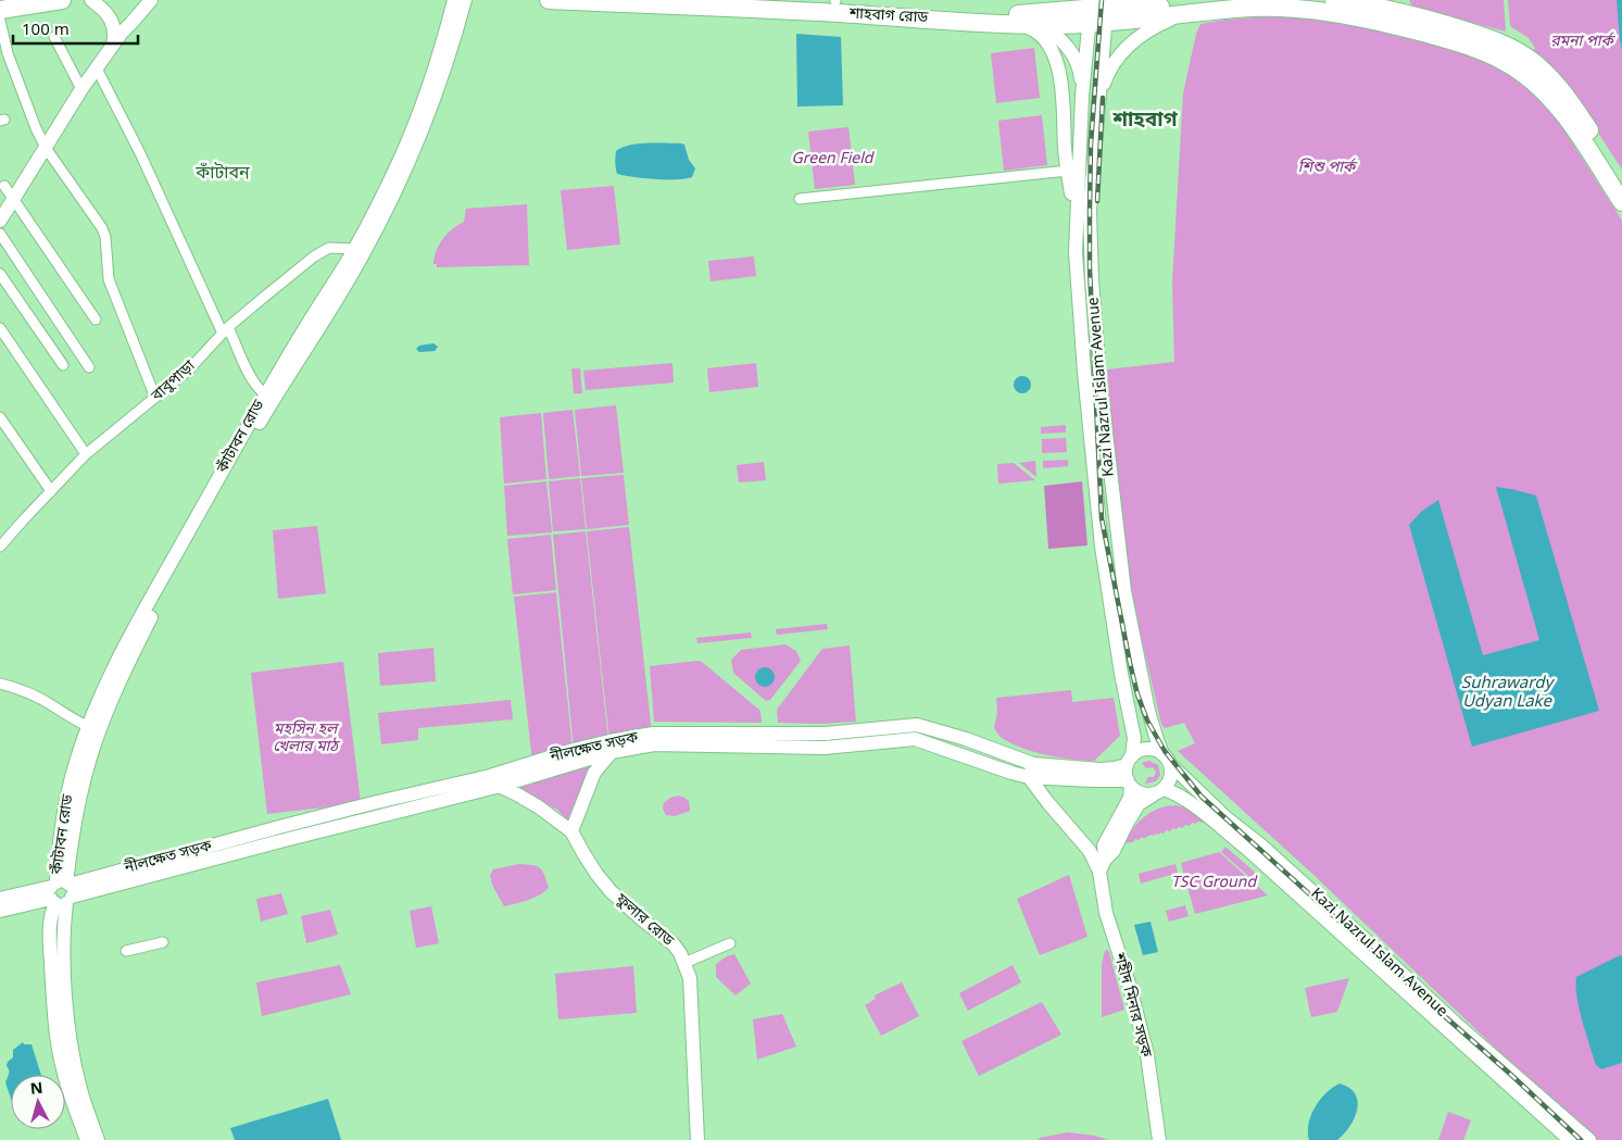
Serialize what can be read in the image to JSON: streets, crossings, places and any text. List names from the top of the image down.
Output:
{
  "streets": {
    "highway": ["শাহবাগ রোড"],
    "main road": [
      "Kazi Nazrul Islam Avenue",
      "কাঁটাবন রোড",
      "নীলক্ষেত সড়ক",
      "ফুলার রোড",
      "শহীদ মিনার সড়ক"
    ],
    "street": ["বাবুপাড়া"]
  },
  "crossings": [
    ["শাহবাগ রোড", "Kazi Nazrul Islam Avenue"],
    ["বাবুপাড়া", "কাঁটাবন রোড"],
    ["Kazi Nazrul Islam Avenue", "নীলক্ষেত সড়ক"],
    ["Kazi Nazrul Islam Avenue", "শহীদ মিনার সড়ক"],
    ["কাঁটাবন রোড", "নীলক্ষেত সড়ক"],
    ["নীলক্ষেত সড়ক", "ফুলার রোড"],
    ["নীলক্ষেত সড়ক", "শহীদ মিনার সড়ক"]
  ],
  "districts": ["শাহবাগ", "কাঁটাবন"],
  "water": ["Suhrawardy Udyan Lake"],
  "parks": [
    "রমনা পার্ক",
    "Green Field",
    "শিশু পার্ক",
    "মহসিন হল খেলার মাঠ",
    "TSC Ground"
  ],
  "scale_bar": "100 m",
  "north": "top"
}
